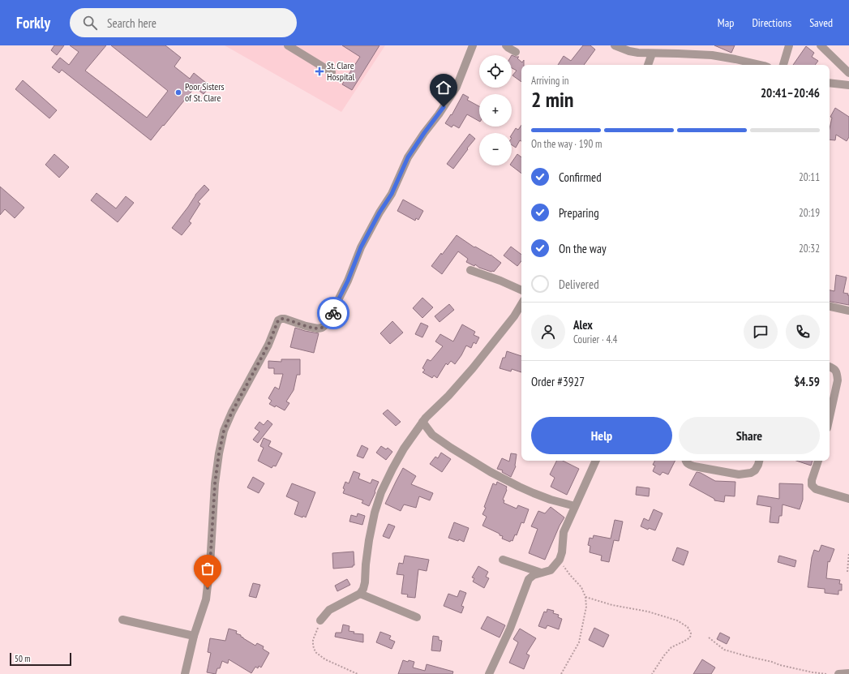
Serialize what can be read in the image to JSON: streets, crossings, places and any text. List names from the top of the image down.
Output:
{
  "places": {
    "health": ["St. Clare Hospital"],
    "other": ["Poor Sisters of St. Clare"]
  },
  "scale_bar": "50 m",
  "page": {
    "header": "Forkly",
    "search": "Search here",
    "nav": ["Map", "Directions", "Saved"],
    "map_buttons": ["+", "−"],
    "heading": ["2 min", "Arriving in", "20:41–20:46"],
    "panel": [
      "Alex",
      "Courier · 4.4",
      "Order #3927",
      "$4.59"
    ],
    "bar": "On the way · 190 m",
    "list": [
      ["Confirmed", "20:11"],
      ["Preparing", "20:19"],
      ["On the way", "20:32"],
      "Delivered"
    ],
    "buttons": ["Help", "Share"],
    "scale": "50 m"
  }
}
